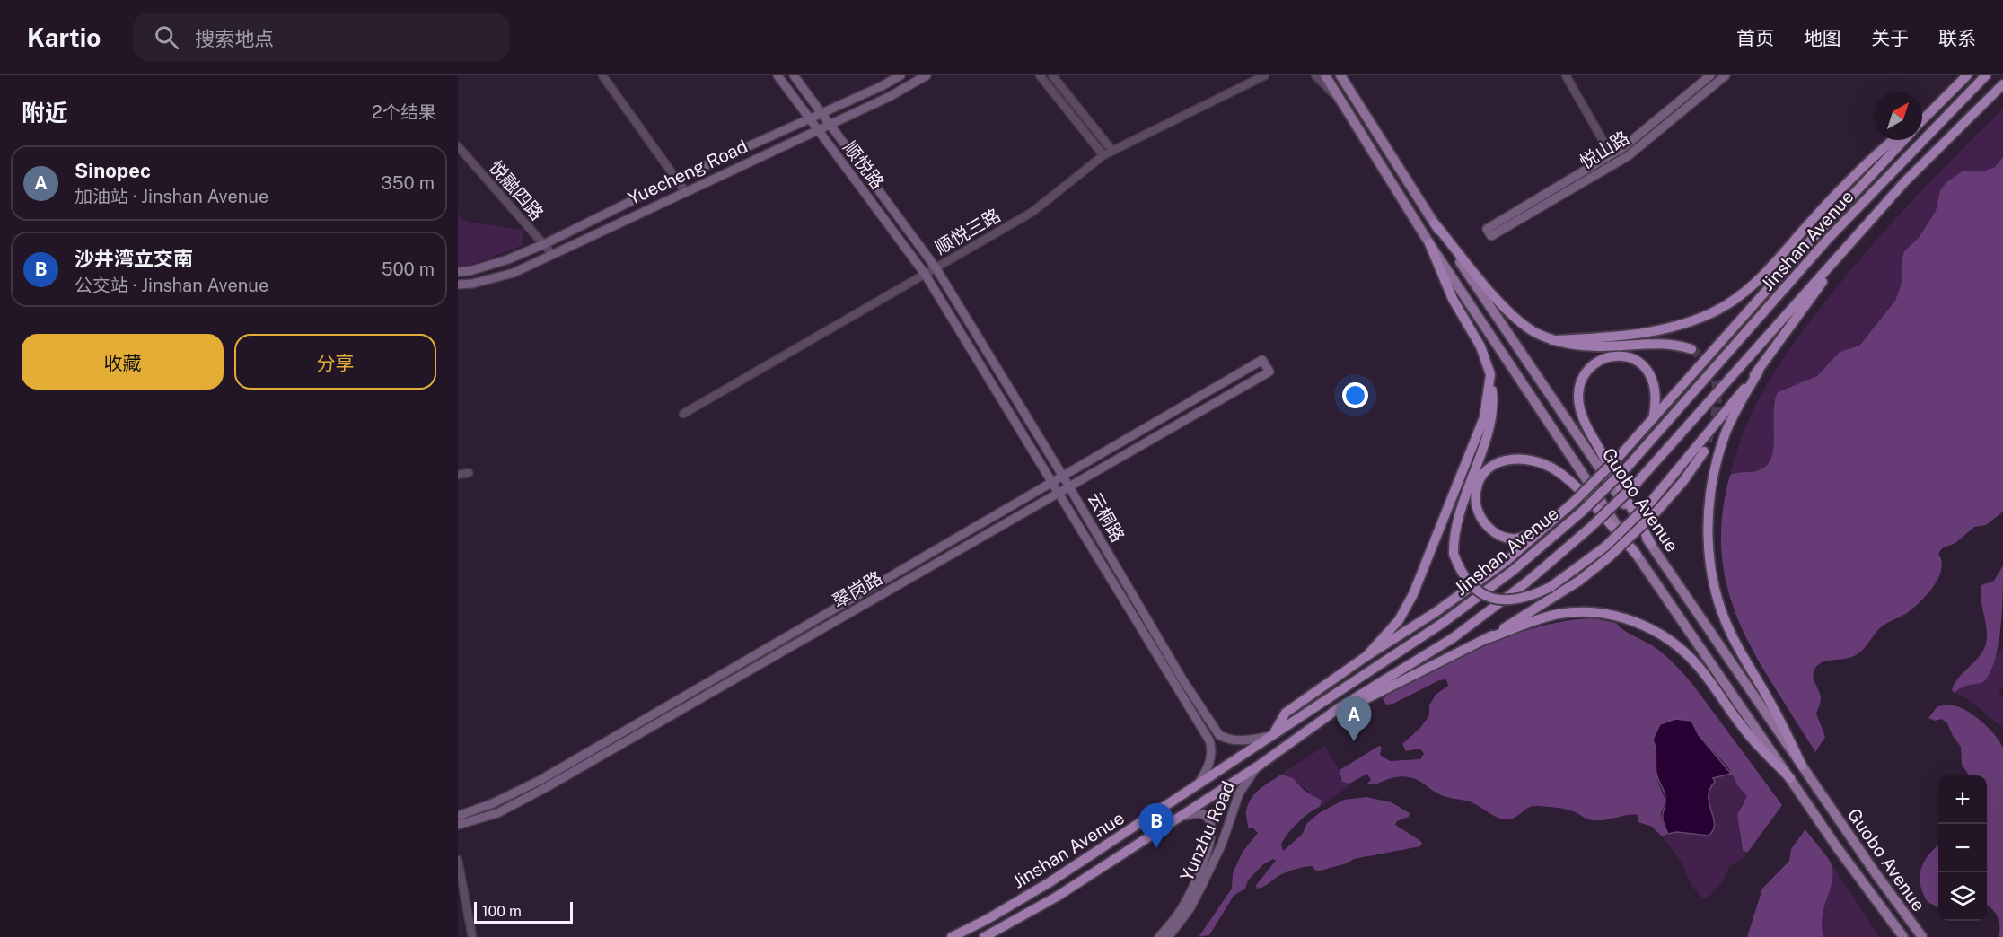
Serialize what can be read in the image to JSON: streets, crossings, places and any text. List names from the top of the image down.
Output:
{
  "streets": {
    "highway": ["Jinshan Avenue"],
    "main road": [
      "悦山路",
      "顺悦路",
      "Yuecheng Road",
      "Guobo Avenue",
      "云桐路",
      "翠岗路",
      "Yunzhu Road"
    ],
    "street": ["悦融四路", "顺悦三路"]
  },
  "crossings": [
    ["顺悦路", "Yuecheng Road"],
    ["顺悦路", "顺悦三路"],
    ["顺悦路", "云桐路"],
    ["Yuecheng Road", "悦融四路"],
    ["顺悦三路", "云桐路"],
    ["Jinshan Avenue", "云桐路"],
    ["Jinshan Avenue", "Yunzhu Road"],
    ["云桐路", "翠岗路"]
  ],
  "scale_bar": "100 m",
  "north": "top right",
  "page": {
    "header": "Kartio",
    "search": "搜索地点",
    "nav": [
      "首页",
      "地图",
      "关于",
      "联系"
    ],
    "heading": ["附近", "2个结果"],
    "list": [
      {
        "mark": "A",
        "name": "Sinopec",
        "note": "加油站 · Jinshan Avenue",
        "value": "350 m"
      },
      {
        "mark": "B",
        "name": "沙井湾立交南",
        "note": "公交站 · Jinshan Avenue",
        "value": "500 m"
      }
    ],
    "buttons": ["收藏", "分享"],
    "pins": ["A", "B"],
    "map_buttons": ["+", "−"],
    "scale": "100 m"
  }
}
